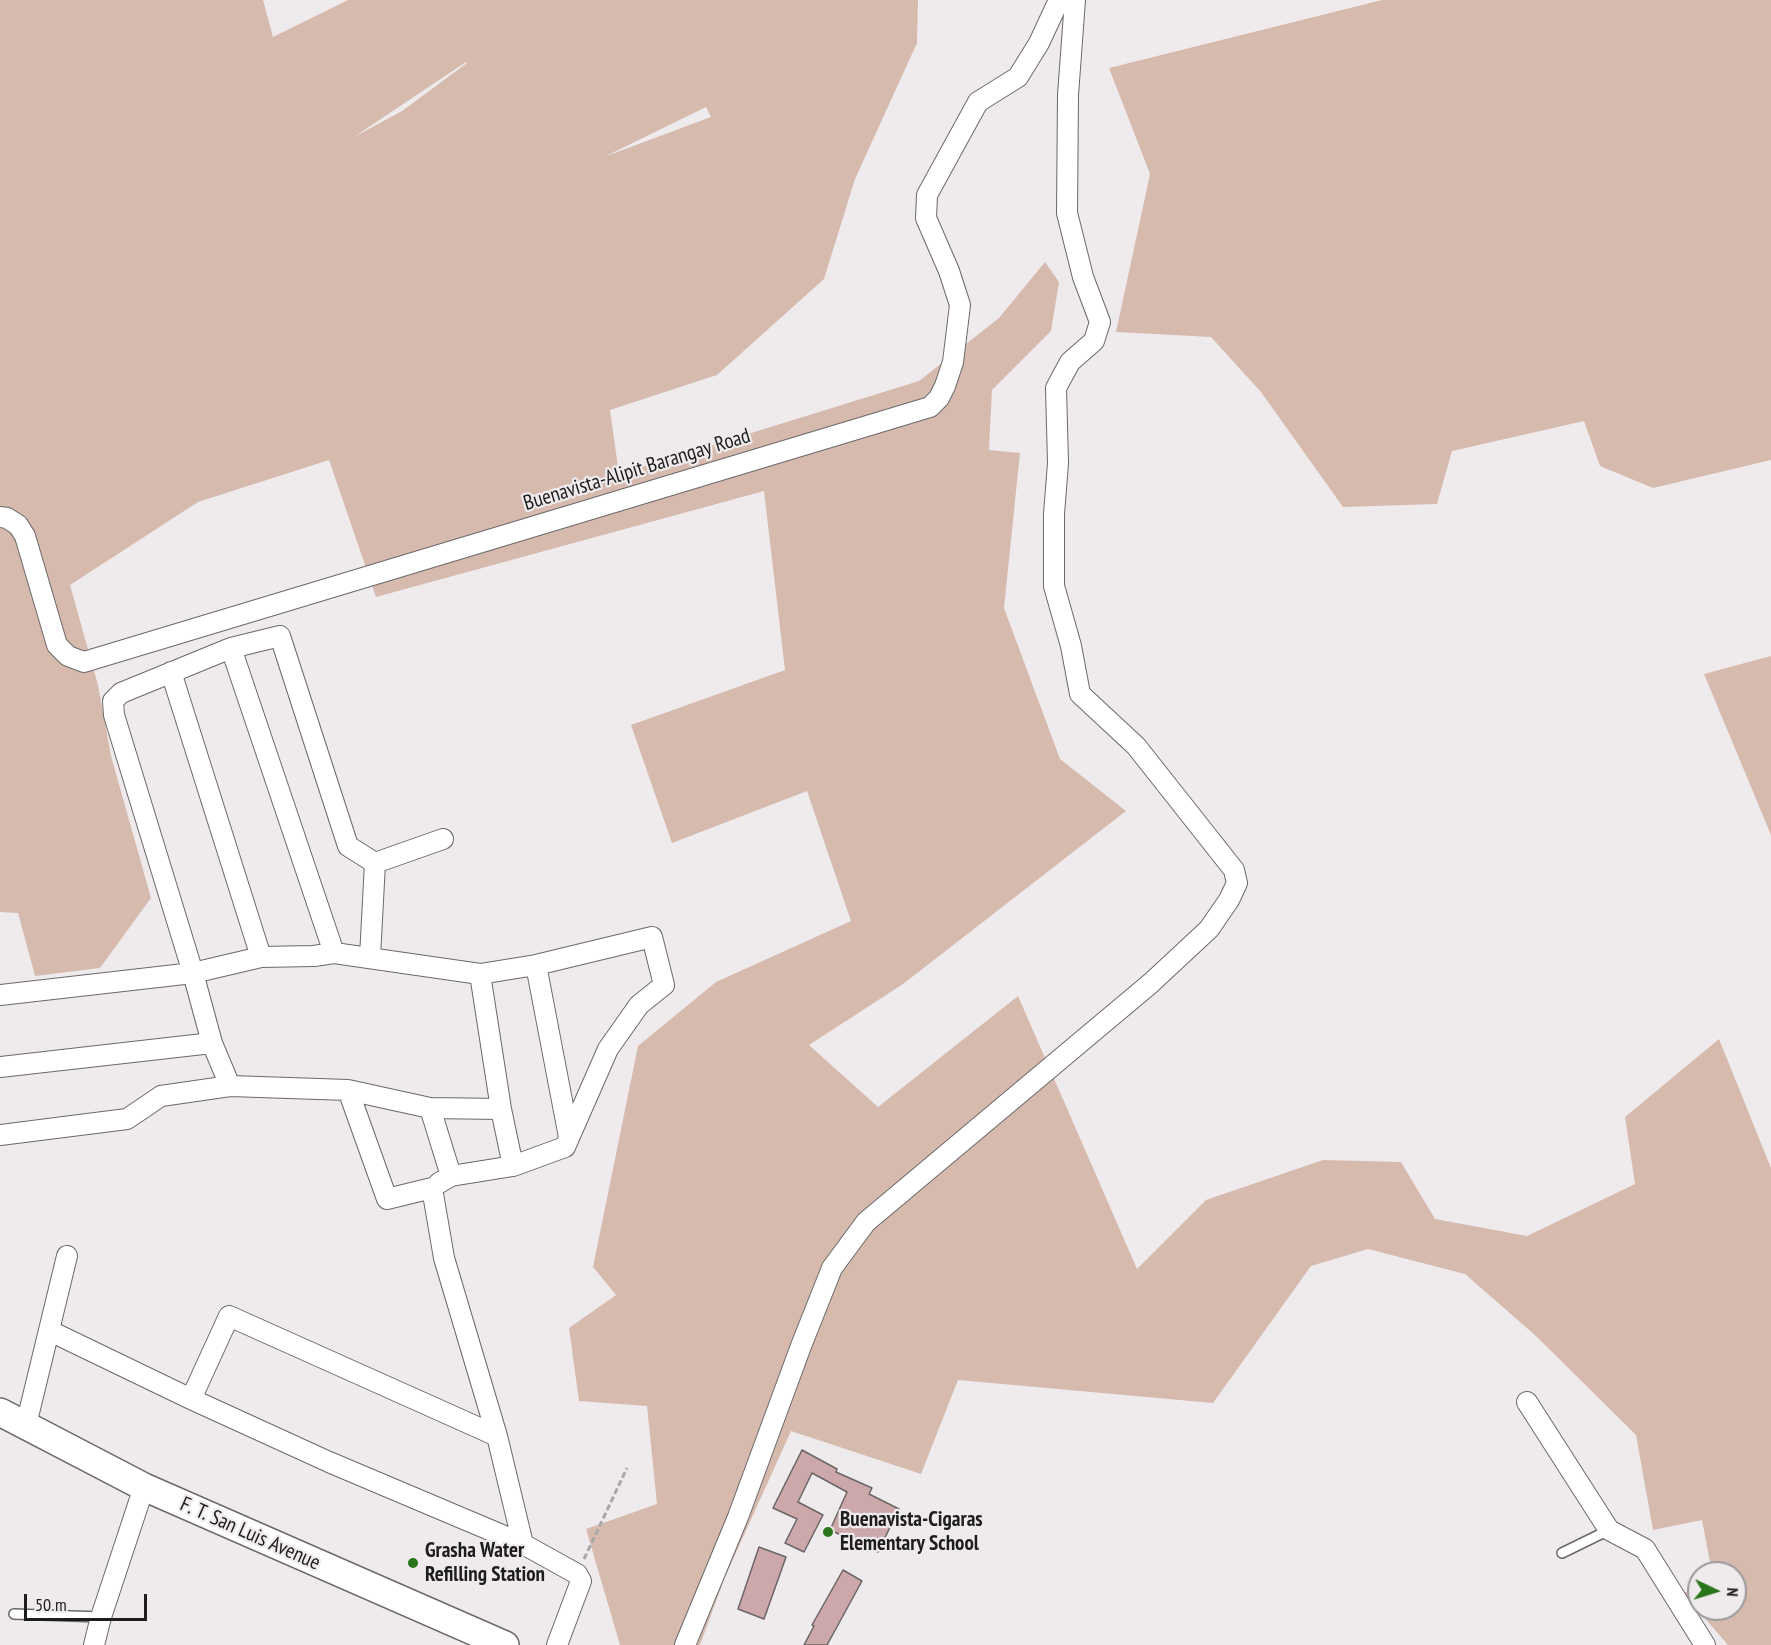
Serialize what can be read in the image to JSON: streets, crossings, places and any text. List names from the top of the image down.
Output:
{
  "streets": {
    "main road": ["F. T. San Luis Avenue"],
    "street": ["Buenavista-Alipit Barangay Road"]
  },
  "places": ["Buenavista-Cigaras Elementary School", "Grasha Water Refilling Station"],
  "scale_bar": "50 m",
  "north": "right"
}
